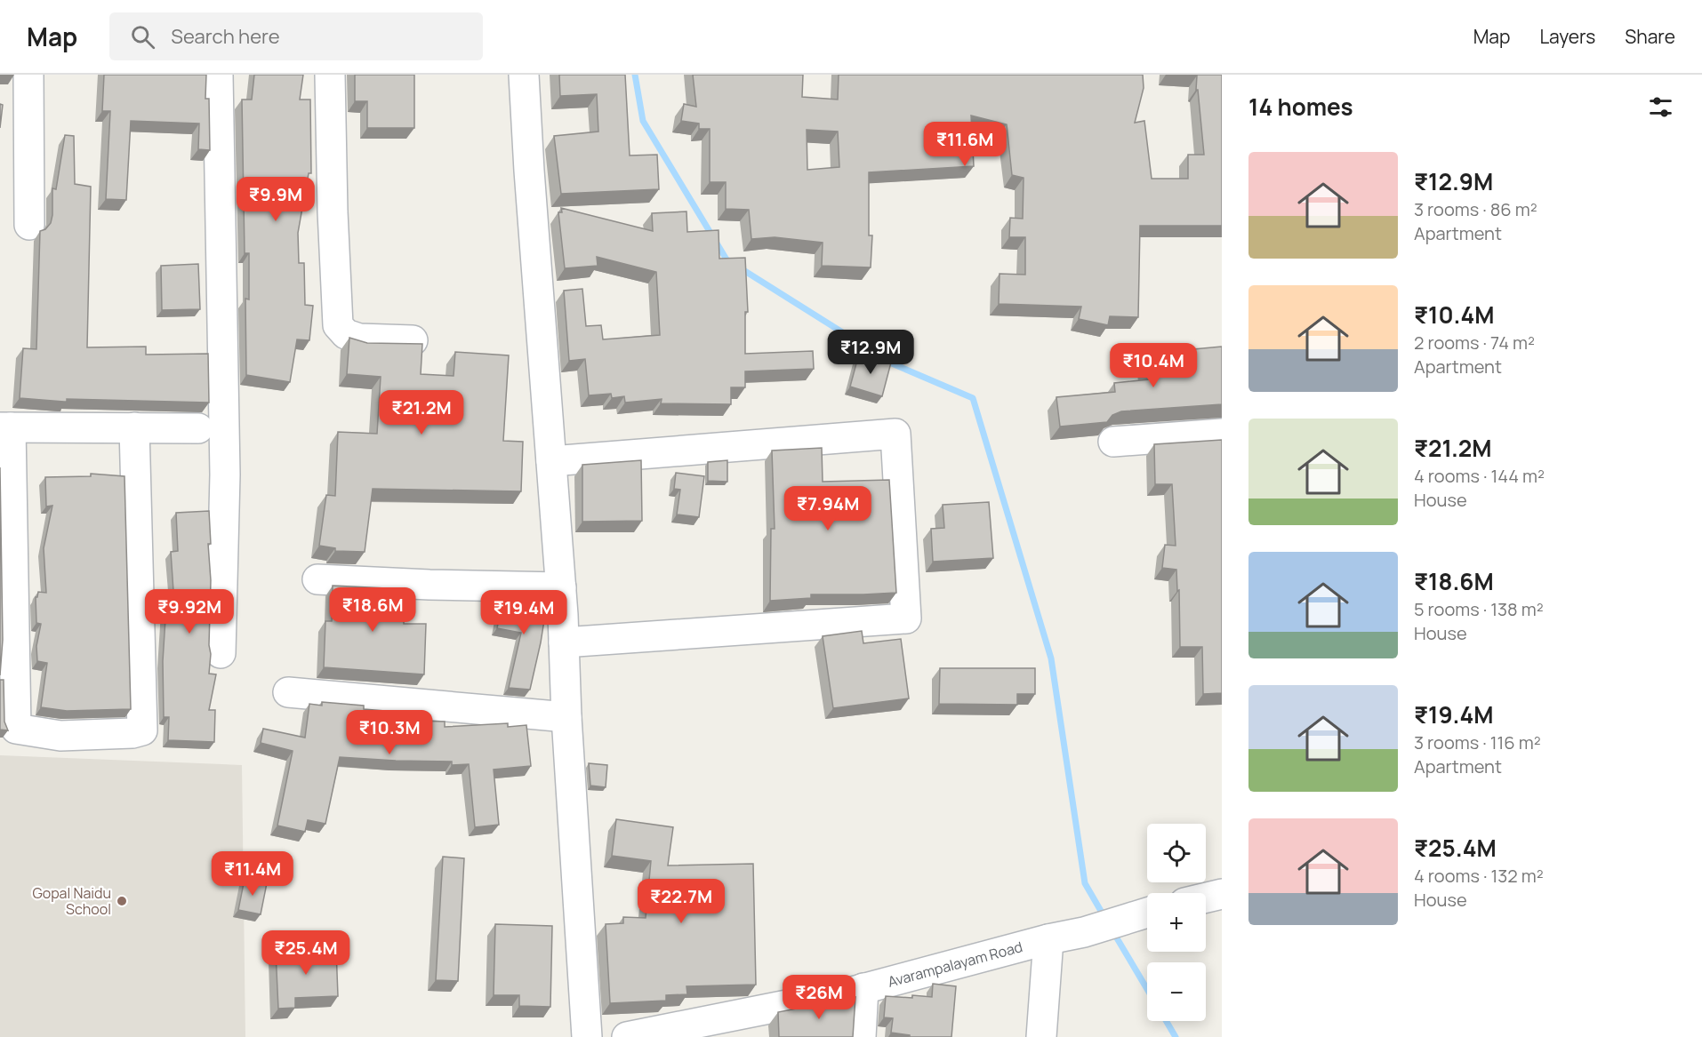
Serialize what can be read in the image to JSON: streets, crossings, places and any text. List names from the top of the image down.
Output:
{
  "streets": {
    "street": ["Avarampalayam Road"]
  },
  "places": ["Gopal Naidu School"],
  "page": {
    "header": "Map",
    "search": "Search here",
    "nav": ["Map", "Layers", "Share"],
    "heading": "14 homes",
    "price": [
      "₹11.6M",
      "₹9.9M",
      "₹12.9M",
      "₹10.4M",
      "₹21.2M",
      "₹7.94M",
      "₹18.6M",
      "₹9.92M",
      "₹19.4M",
      "₹10.3M",
      "₹11.4M",
      "₹22.7M",
      "₹25.4M",
      "₹26M"
    ],
    "list": [
      {
        "name": "₹12.9M",
        "note": "3 rooms · 86 m² · Apartment"
      },
      {
        "name": "₹10.4M",
        "note": "2 rooms · 74 m² · Apartment"
      },
      {
        "name": "₹21.2M",
        "note": "4 rooms · 144 m² · House"
      },
      {
        "name": "₹18.6M",
        "note": "5 rooms · 138 m² · House"
      },
      {
        "name": "₹19.4M",
        "note": "3 rooms · 116 m² · Apartment"
      },
      {
        "name": "₹25.4M",
        "note": "4 rooms · 132 m² · House"
      }
    ],
    "map_buttons": ["+", "−"]
  }
}
